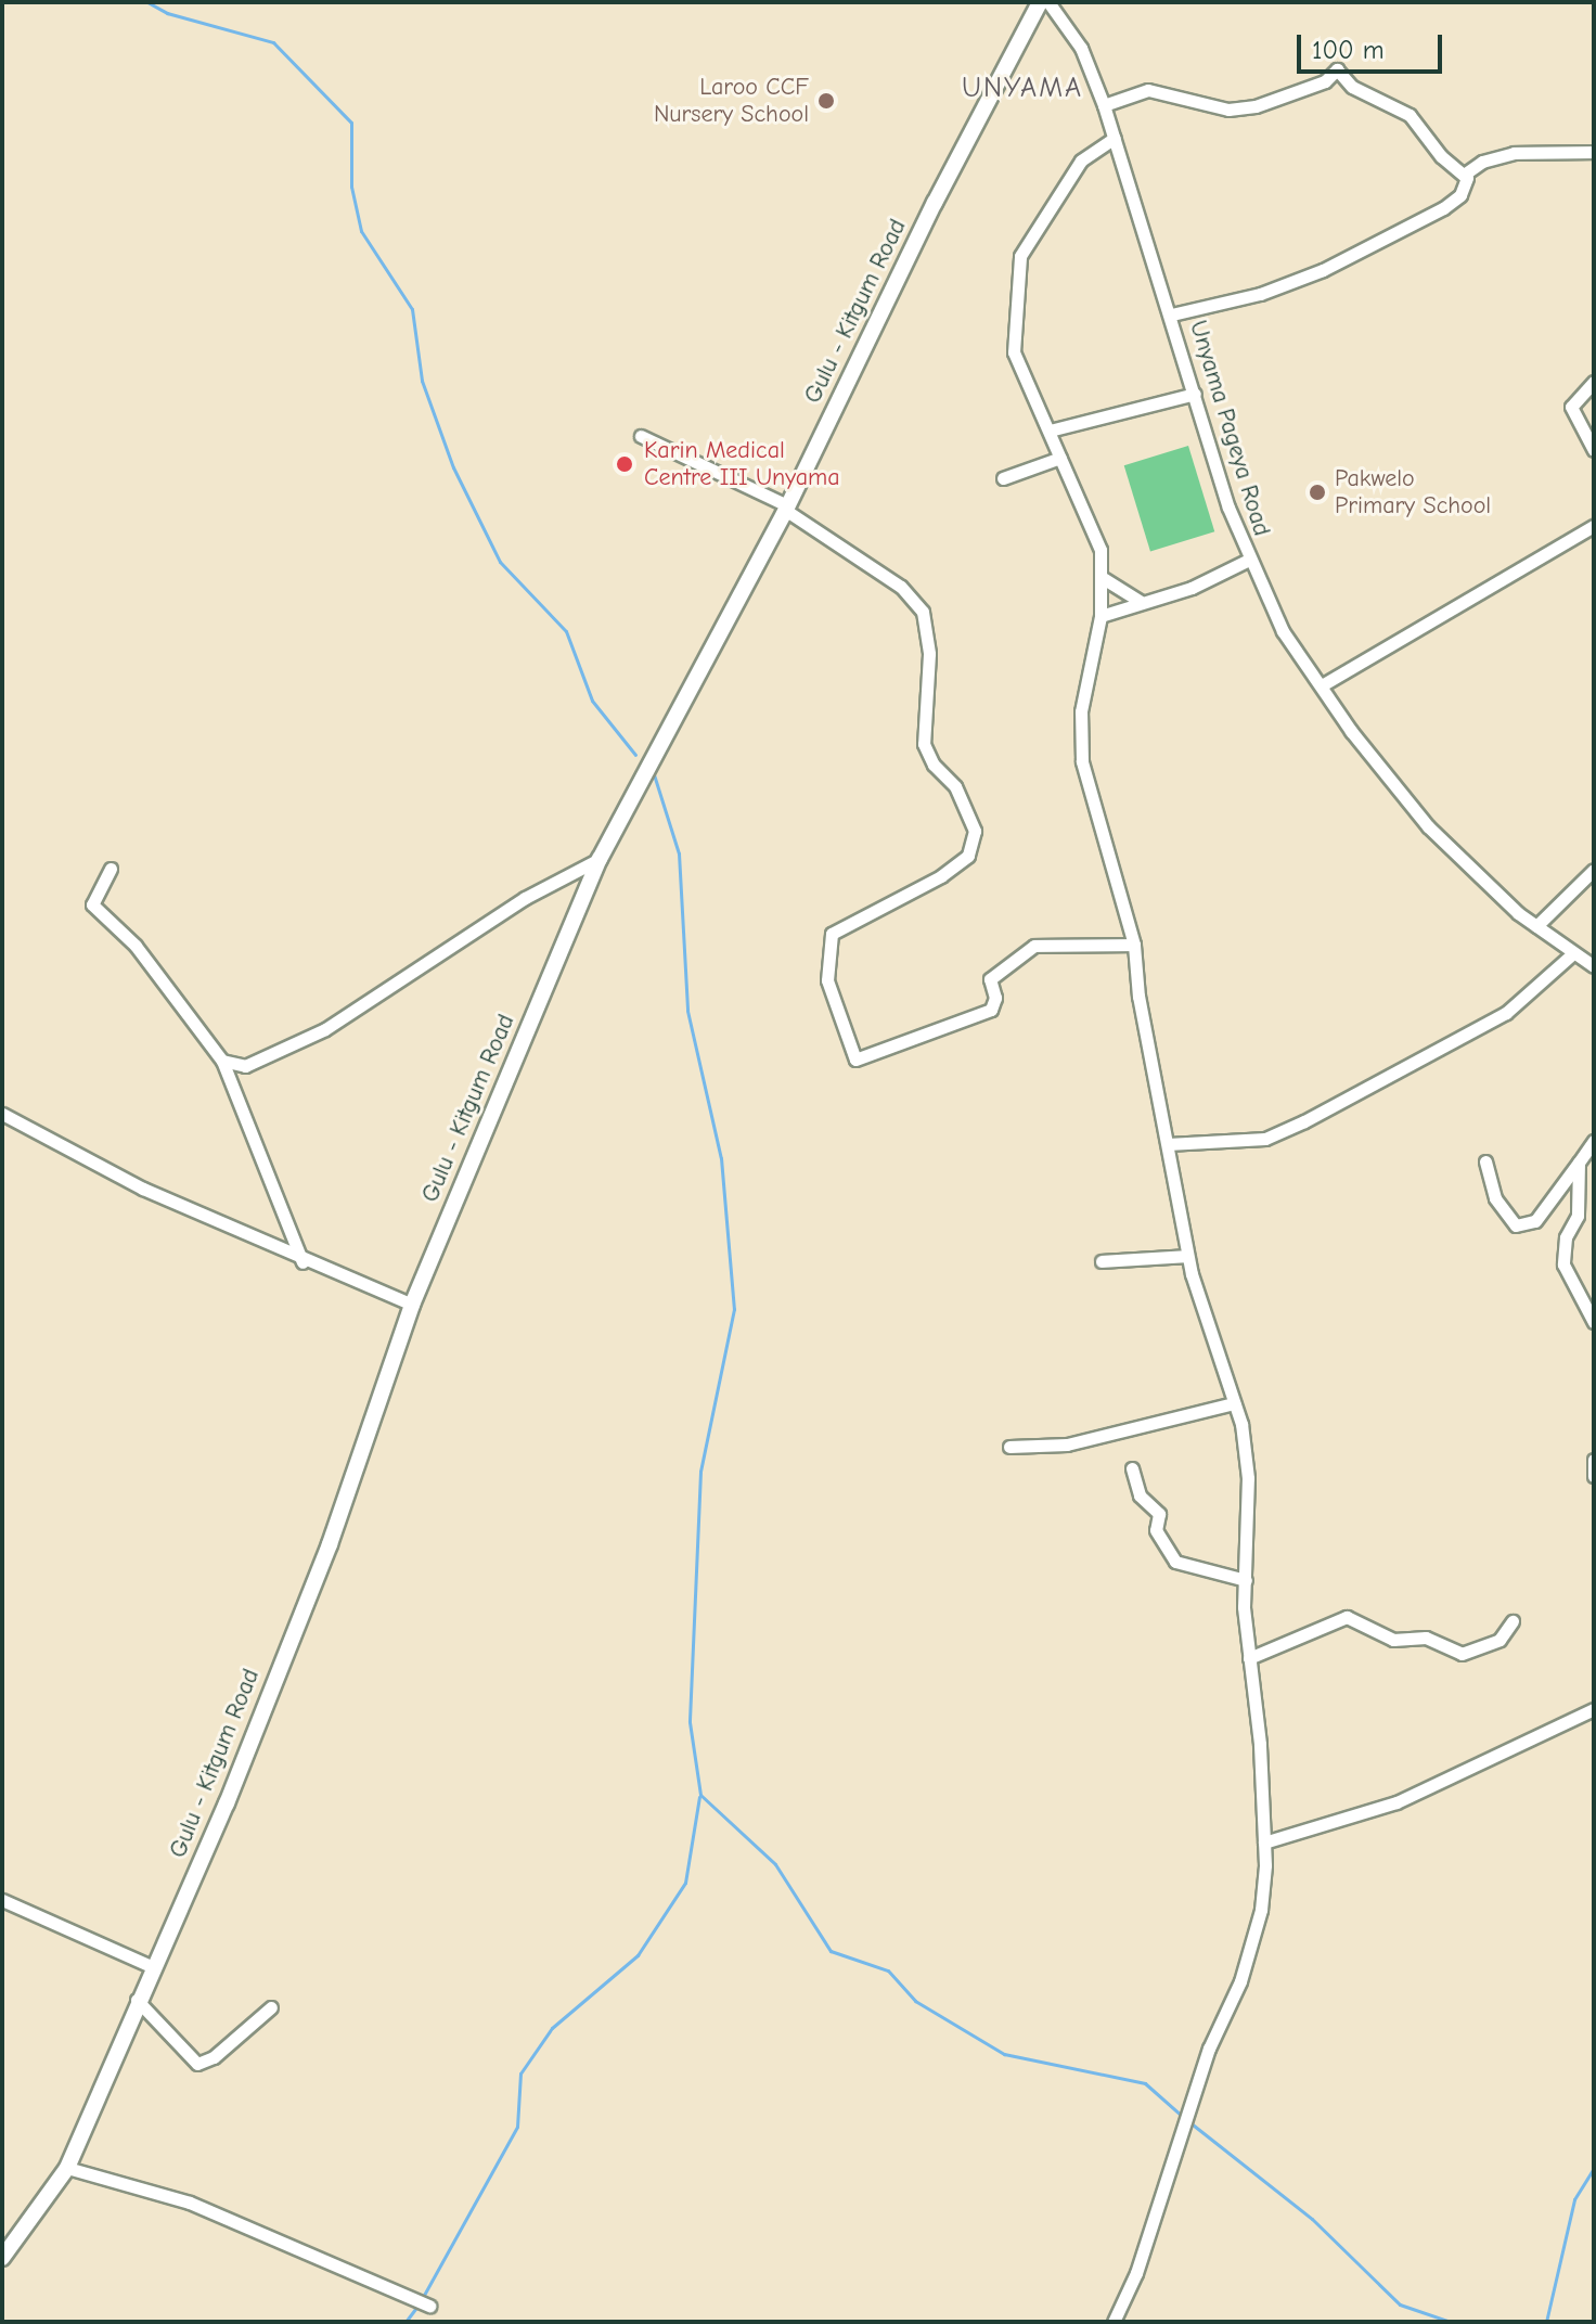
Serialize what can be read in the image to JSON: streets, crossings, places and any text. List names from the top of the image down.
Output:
{
  "streets": {
    "main road": ["Gulu - Kitgum Road"],
    "street": ["Unyama Pageya Road"]
  },
  "districts": ["UNYAMA"],
  "places": ["Laroo CCF Nursery School", "Karin Medical Centre III Unyama", "Pakwelo Primary School"],
  "scale_bar": "100 m"
}
